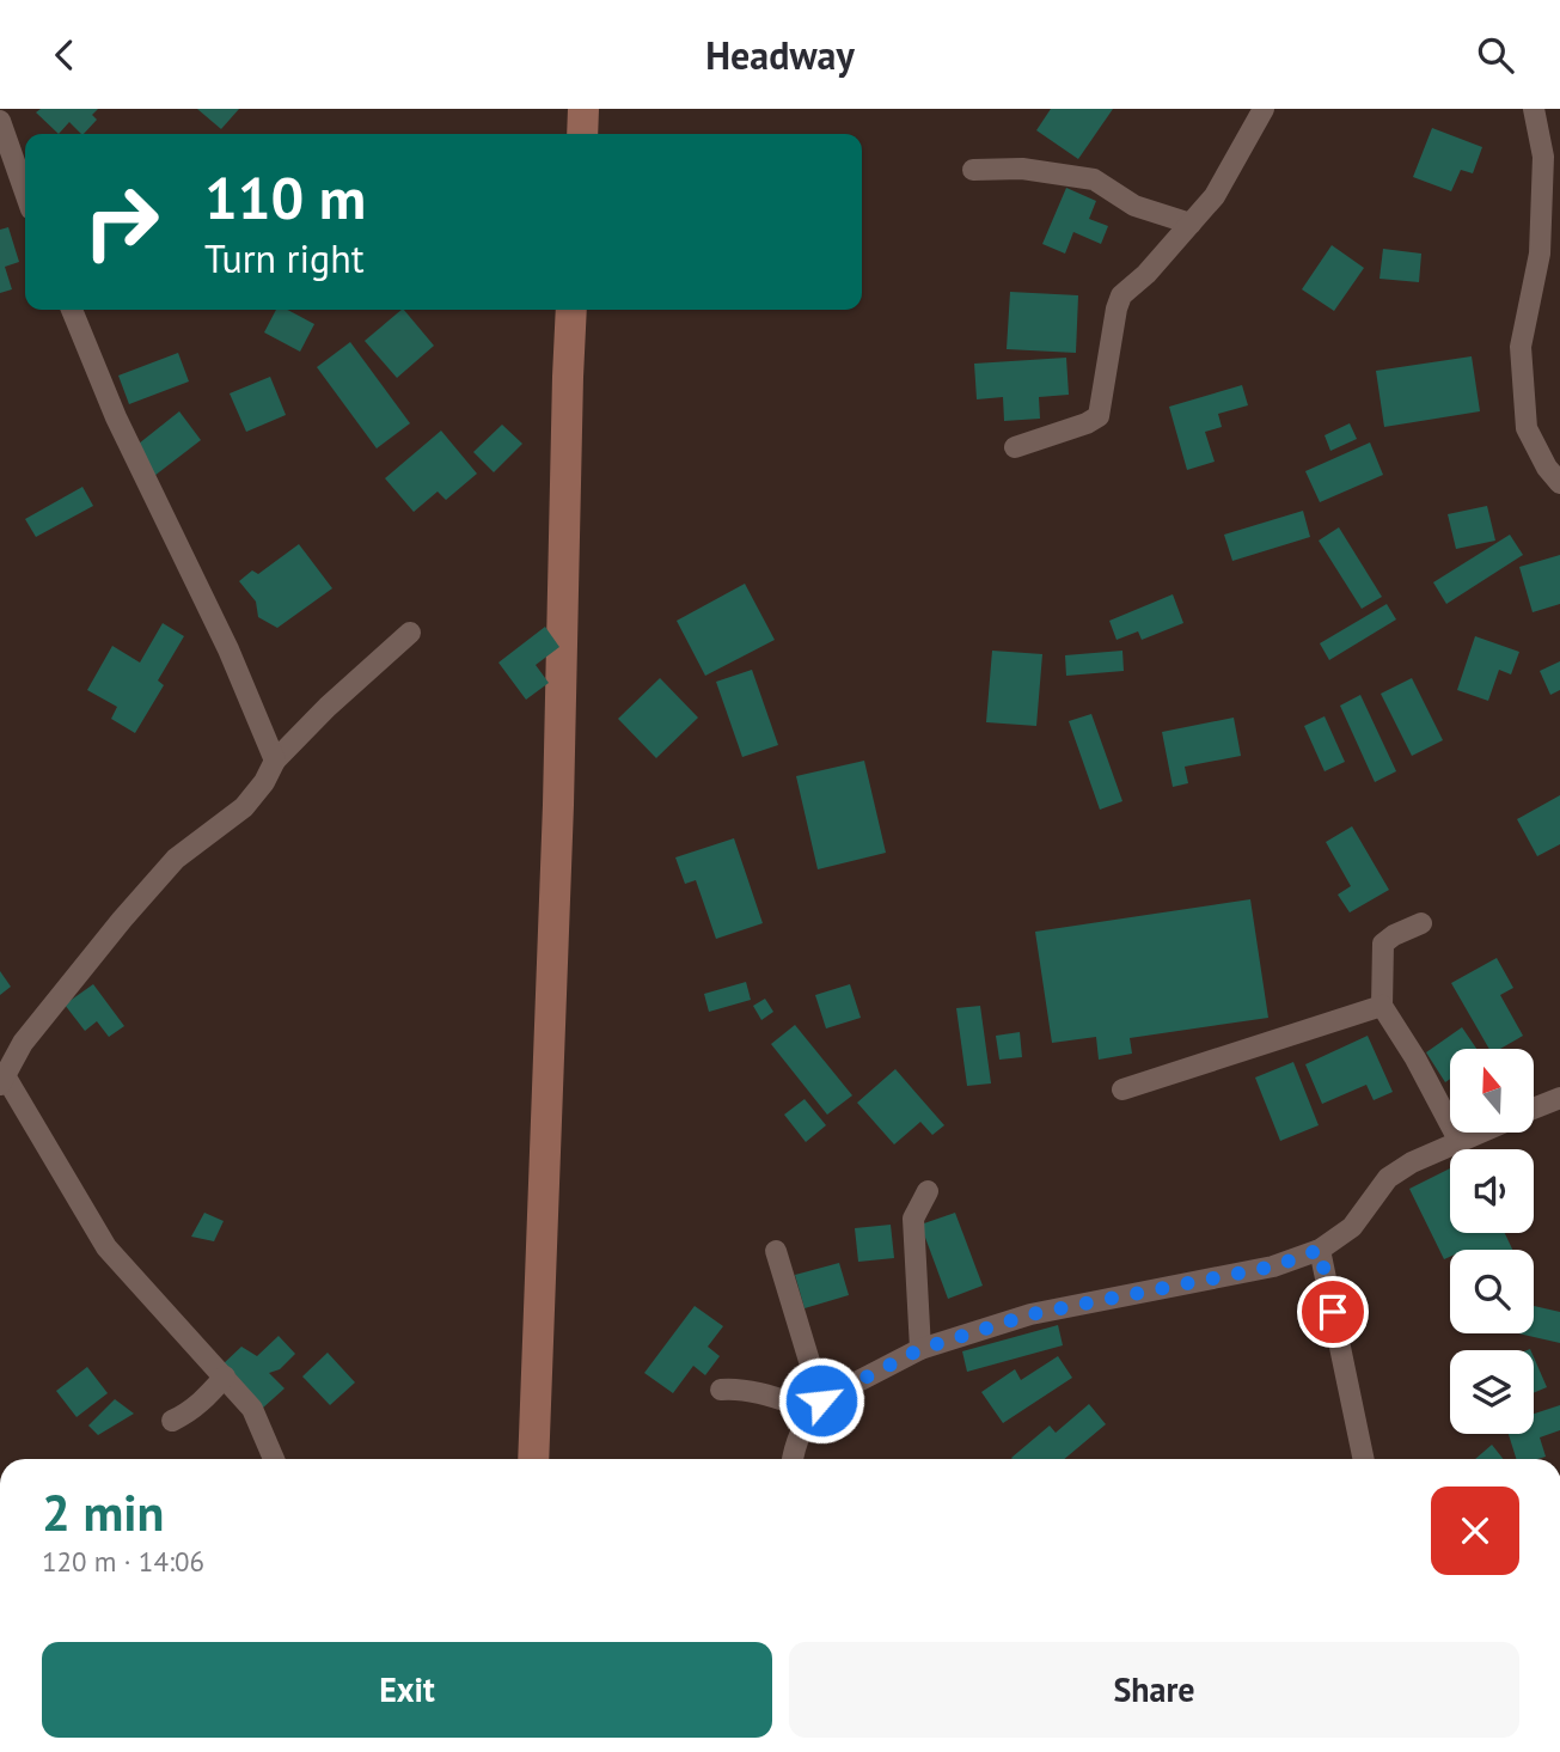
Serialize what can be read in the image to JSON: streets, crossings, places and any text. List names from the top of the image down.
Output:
{
  "north": "top",
  "page": {
    "header": "Headway",
    "turn": ["110 m", "Turn right"],
    "heading": ["2 min", "120 m · 14:06"],
    "buttons": ["Exit", "Share"]
  }
}
